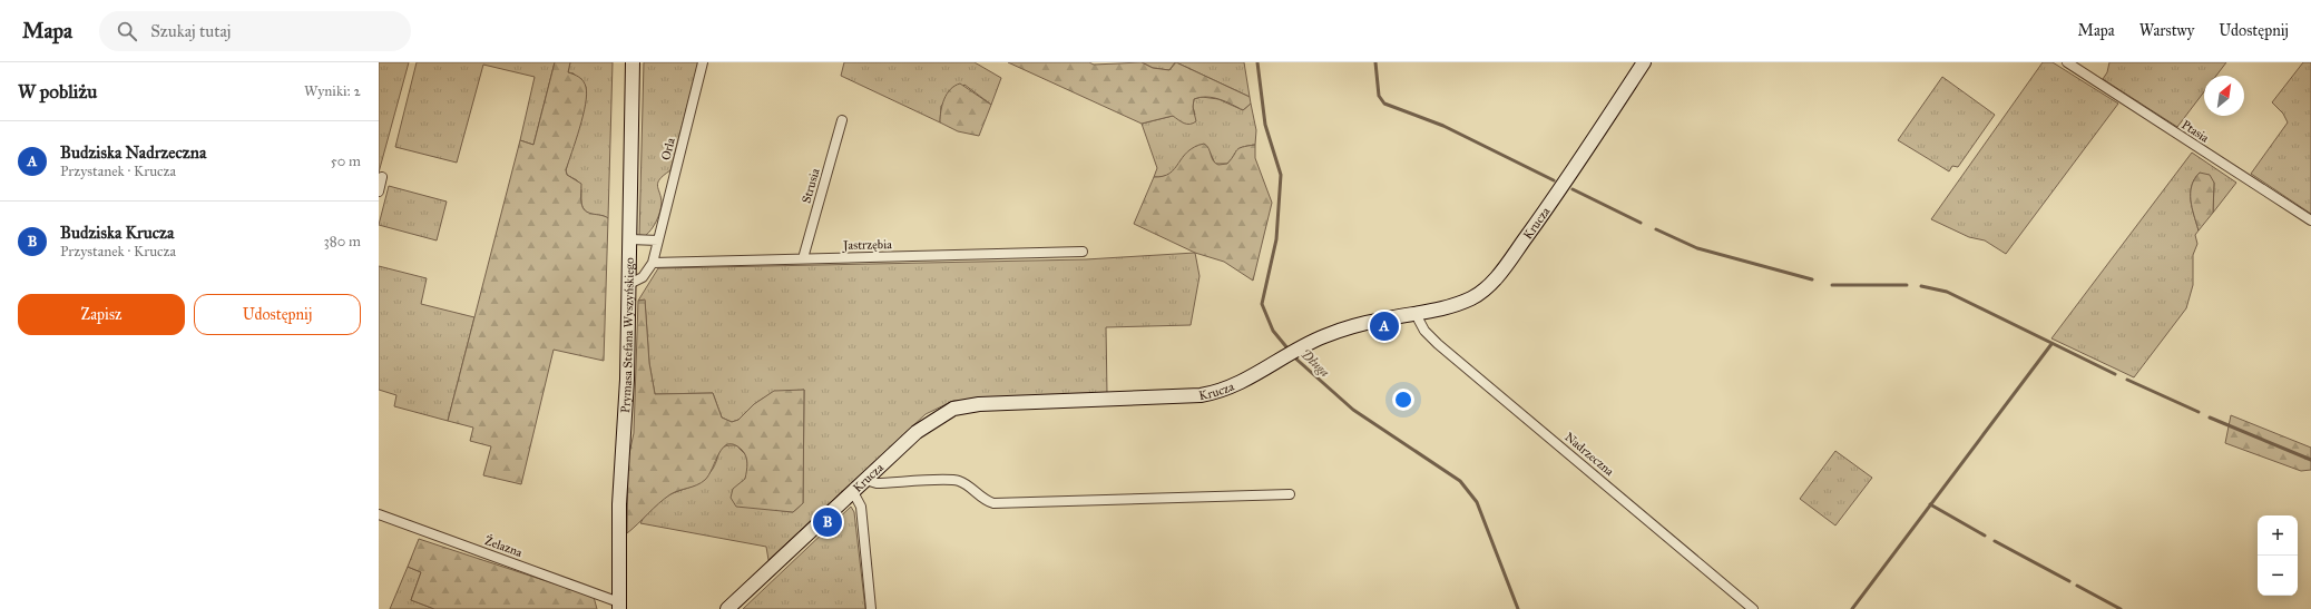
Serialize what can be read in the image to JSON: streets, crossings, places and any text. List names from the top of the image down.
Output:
{
  "streets": {
    "street": [
      "Ptasia",
      "Orla",
      "Strusia",
      "Krucza",
      "Jastrzębia",
      "Prymasa Stefana Wyszyńskiego",
      "Nadrzeczna",
      "Żelazna"
    ]
  },
  "crossings": [
    ["Orla", "Jastrzębia"],
    ["Orla", "Prymasa Stefana Wyszyńskiego"],
    ["Strusia", "Jastrzębia"],
    ["Krucza", "Nadrzeczna"],
    ["Prymasa Stefana Wyszyńskiego", "Żelazna"]
  ],
  "water": ["Długa"],
  "north": "top right",
  "page": {
    "header": "Mapa",
    "search": "Szukaj tutaj",
    "nav": ["Mapa", "Warstwy", "Udostępnij"],
    "heading": ["W pobliżu", "Wyniki: 2"],
    "list": [
      {
        "mark": "A",
        "name": "Budziska Nadrzeczna",
        "note": "Przystanek · Krucza",
        "value": "50 m"
      },
      {
        "mark": "B",
        "name": "Budziska Krucza",
        "note": "Przystanek · Krucza",
        "value": "380 m"
      }
    ],
    "buttons": ["Zapisz", "Udostępnij"],
    "pins": ["A", "B"],
    "map_buttons": ["+", "−"]
  }
}
